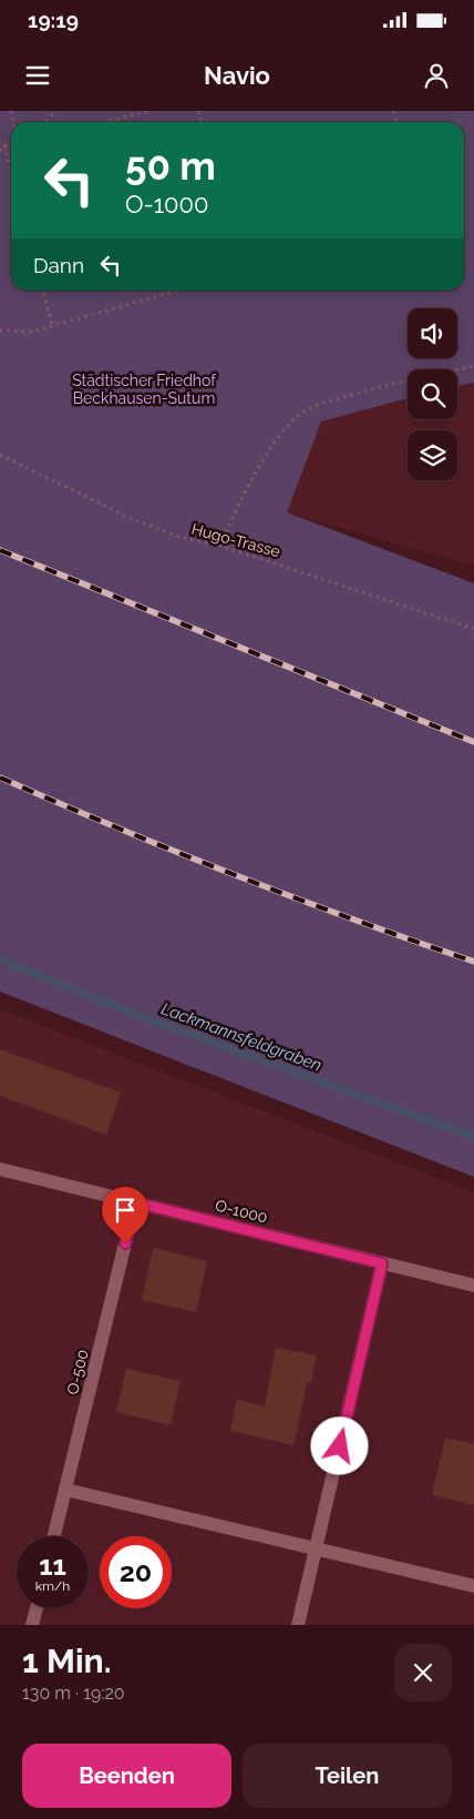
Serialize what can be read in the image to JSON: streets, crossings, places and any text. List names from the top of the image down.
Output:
{
  "streets": {
    "lane": ["O-1000", "O-500"],
    "path": ["Hugo-Trasse"]
  },
  "crossings": [
    ["O-1000", "O-500"]
  ],
  "water": ["Lackmannsfeldgraben"],
  "parks": ["Städtischer Friedhof Beckhausen-Sutum"],
  "page": {
    "status": "19:19",
    "header": "Navio",
    "turn": ["50 m", "O-1000"],
    "then": "Dann",
    "speed": "11 km/h",
    "limit": "20",
    "heading": ["1 Min.", "130 m · 19:20"],
    "buttons": ["Beenden", "Teilen"]
  }
}
